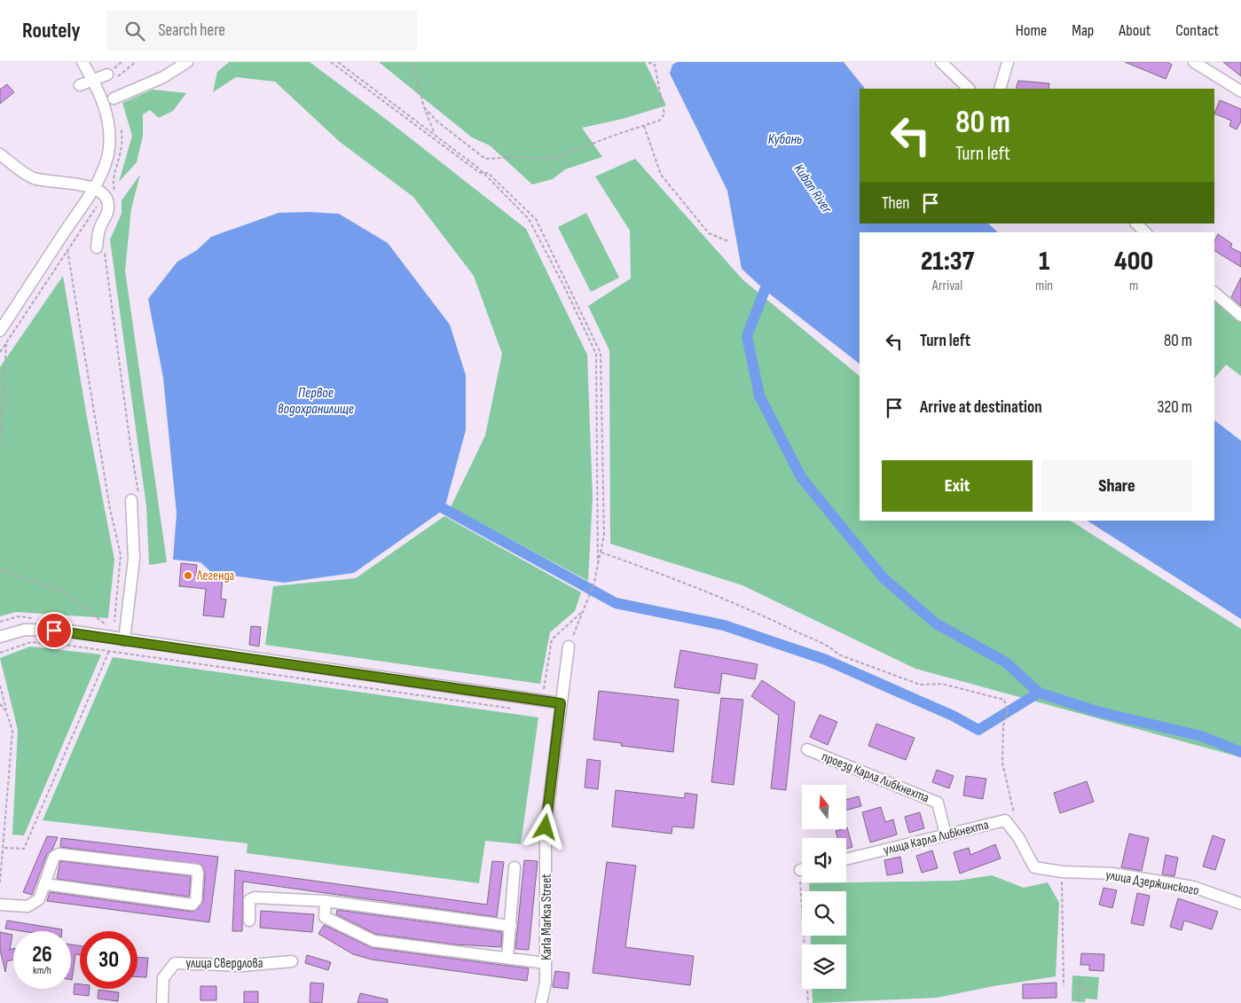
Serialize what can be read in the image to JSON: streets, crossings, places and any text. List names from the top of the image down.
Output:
{
  "streets": {
    "street": [
      "проезд Карла Либкнехта",
      "улица Карла Либкнехта",
      "улица Дзержинского",
      "Karla Marksa Street",
      "улица Свердлова"
    ]
  },
  "crossings": [
    ["проезд Карла Либкнехта", "улица Карла Либкнехта"],
    ["улица Карла Либкнехта", "улица Дзержинского"]
  ],
  "water": ["Кубань", "Kuban River", "Первое водохранилище"],
  "places": ["Легенда"],
  "north": "top",
  "page": {
    "header": "Routely",
    "search": "Search here",
    "nav": [
      "Home",
      "Map",
      "About",
      "Contact"
    ],
    "turn": ["80 m", "Turn left"],
    "then": "Then",
    "eta": [
      "21:37",
      "Arrival",
      "1",
      "min",
      "400",
      "m"
    ],
    "list": [
      {
        "name": "Turn left",
        "value": "80 m"
      },
      {
        "name": "Arrive at destination",
        "value": "320 m"
      }
    ],
    "buttons": ["Exit", "Share"],
    "speed": "26 km/h",
    "limit": "30"
  }
}
